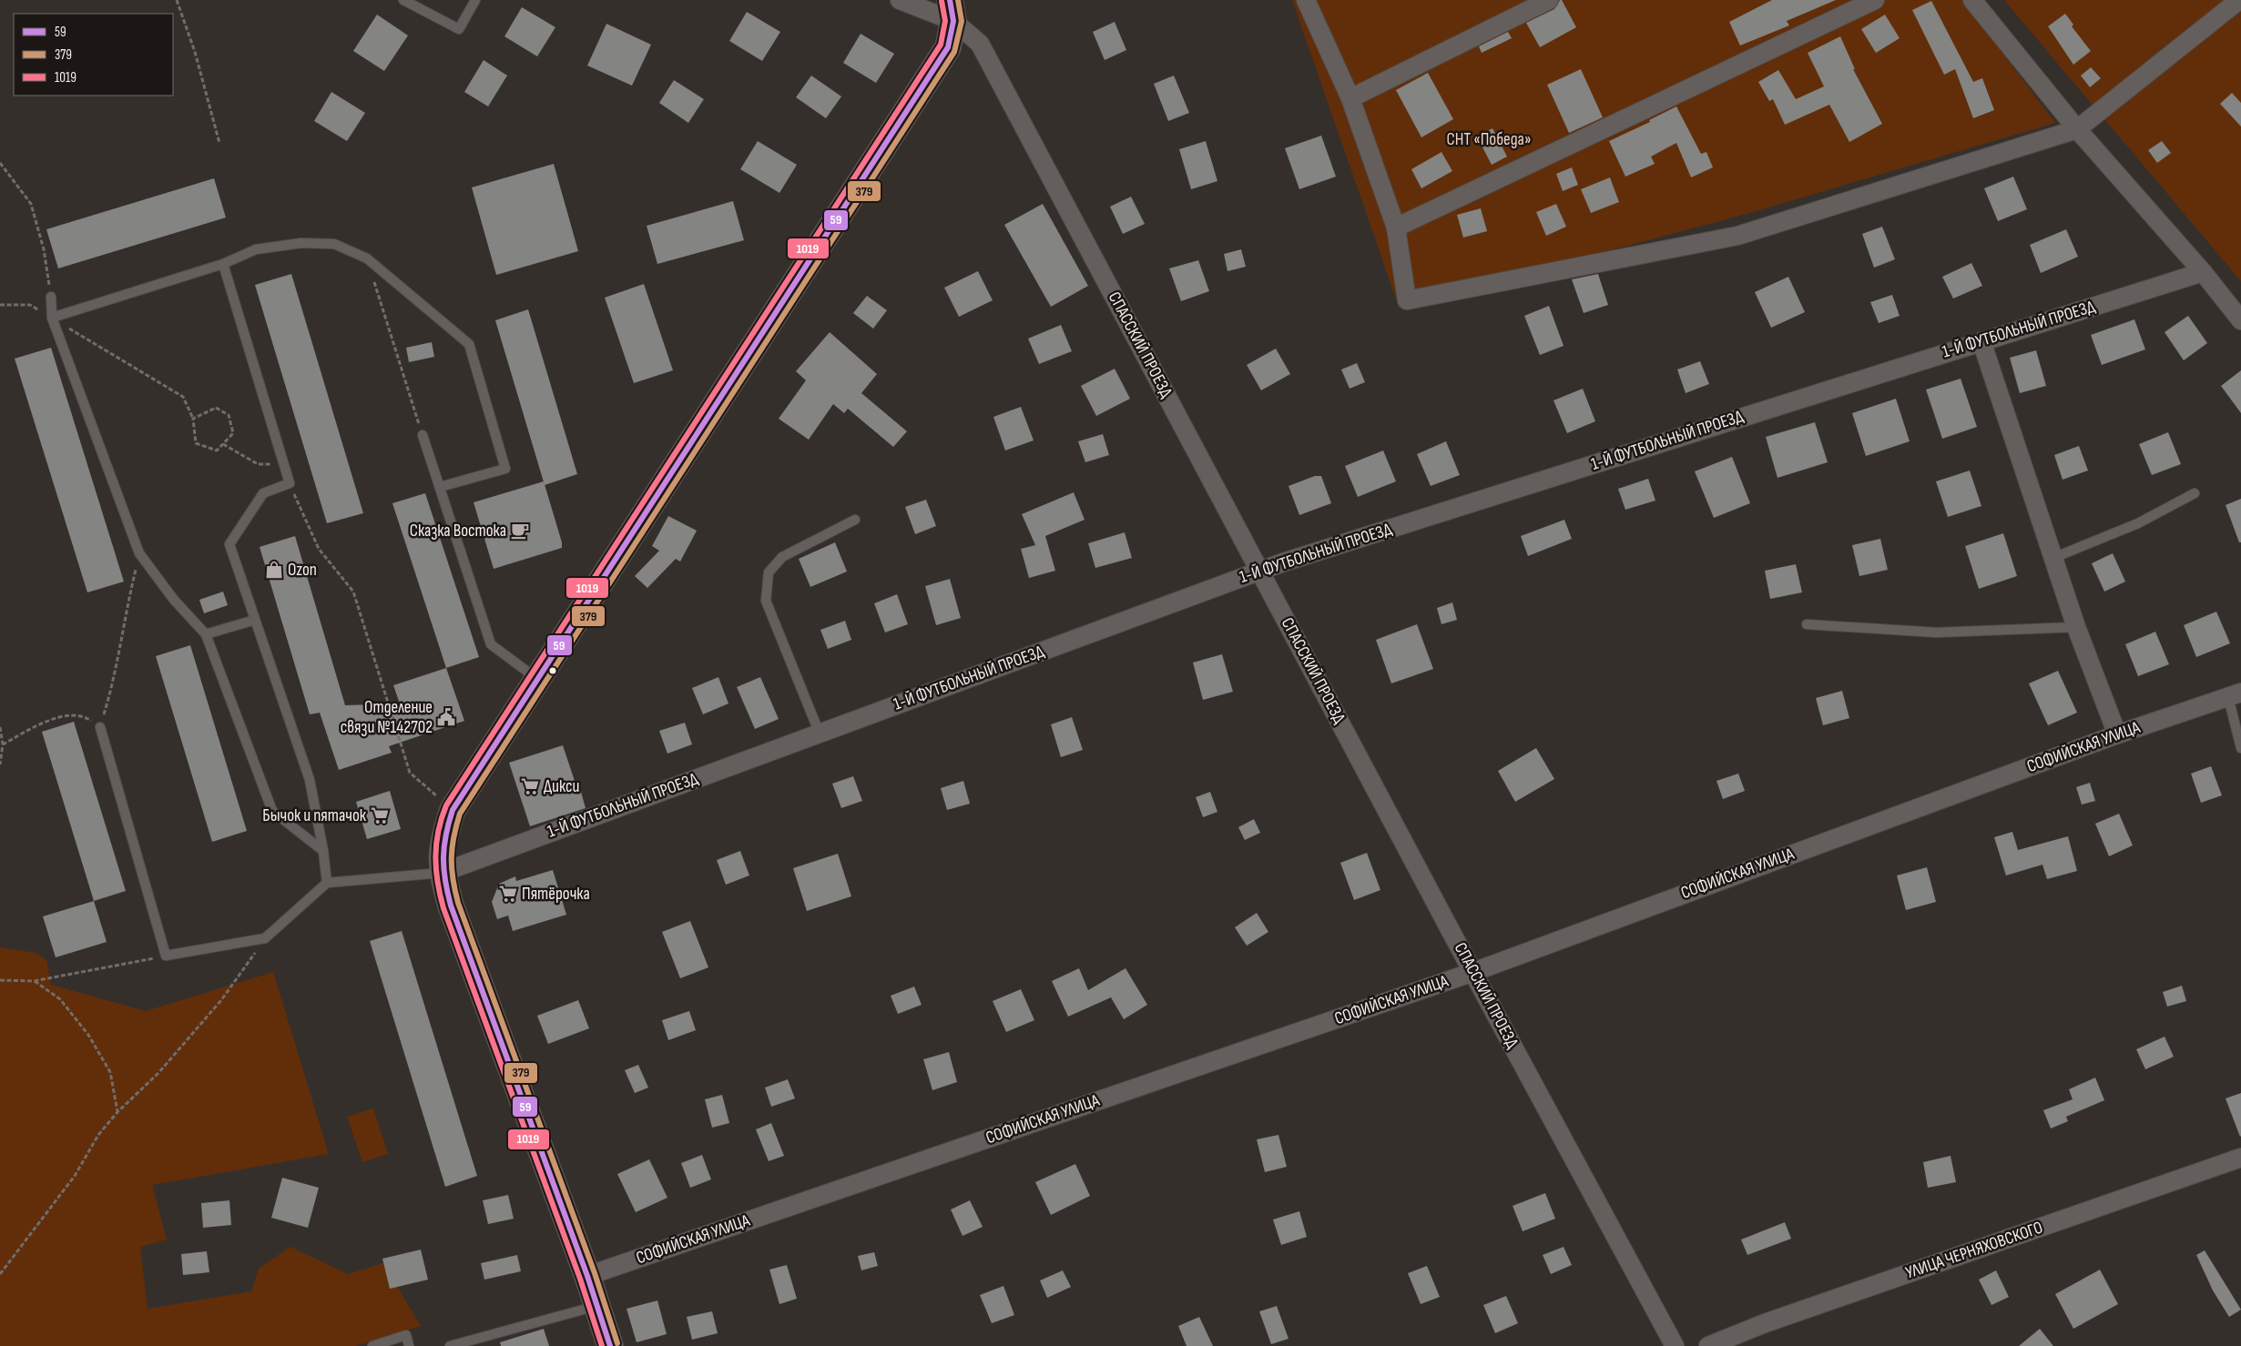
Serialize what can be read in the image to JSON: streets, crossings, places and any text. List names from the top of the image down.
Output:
{
  "streets": {
    "street": [
      "1-Й ФУТБОЛЬНЫЙ ПРОЕЗД",
      "СПАССКИЙ ПРОЕЗД",
      "СОФИЙСКАЯ УЛИЦА",
      "УЛИЦА ЧЕРНЯХОВСКОГО"
    ]
  },
  "crossings": [
    ["1-Й ФУТБОЛЬНЫЙ ПРОЕЗД", "СПАССКИЙ ПРОЕЗД"],
    ["СПАССКИЙ ПРОЕЗД", "СОФИЙСКАЯ УЛИЦА"]
  ],
  "parks": ["СНТ «Победа»"],
  "places": {
    "cafe": ["Сказка Востока"],
    "shop": ["Ozon"],
    "public building": ["Отделение связи №142702"],
    "supermarket": ["Дикси", "Бычок и пятачок", "Пятёрочка"]
  },
  "lines": ["transit line 59", "transit line 379", "transit line 1019"],
  "legend": ["59", "379", "1019"]
}
